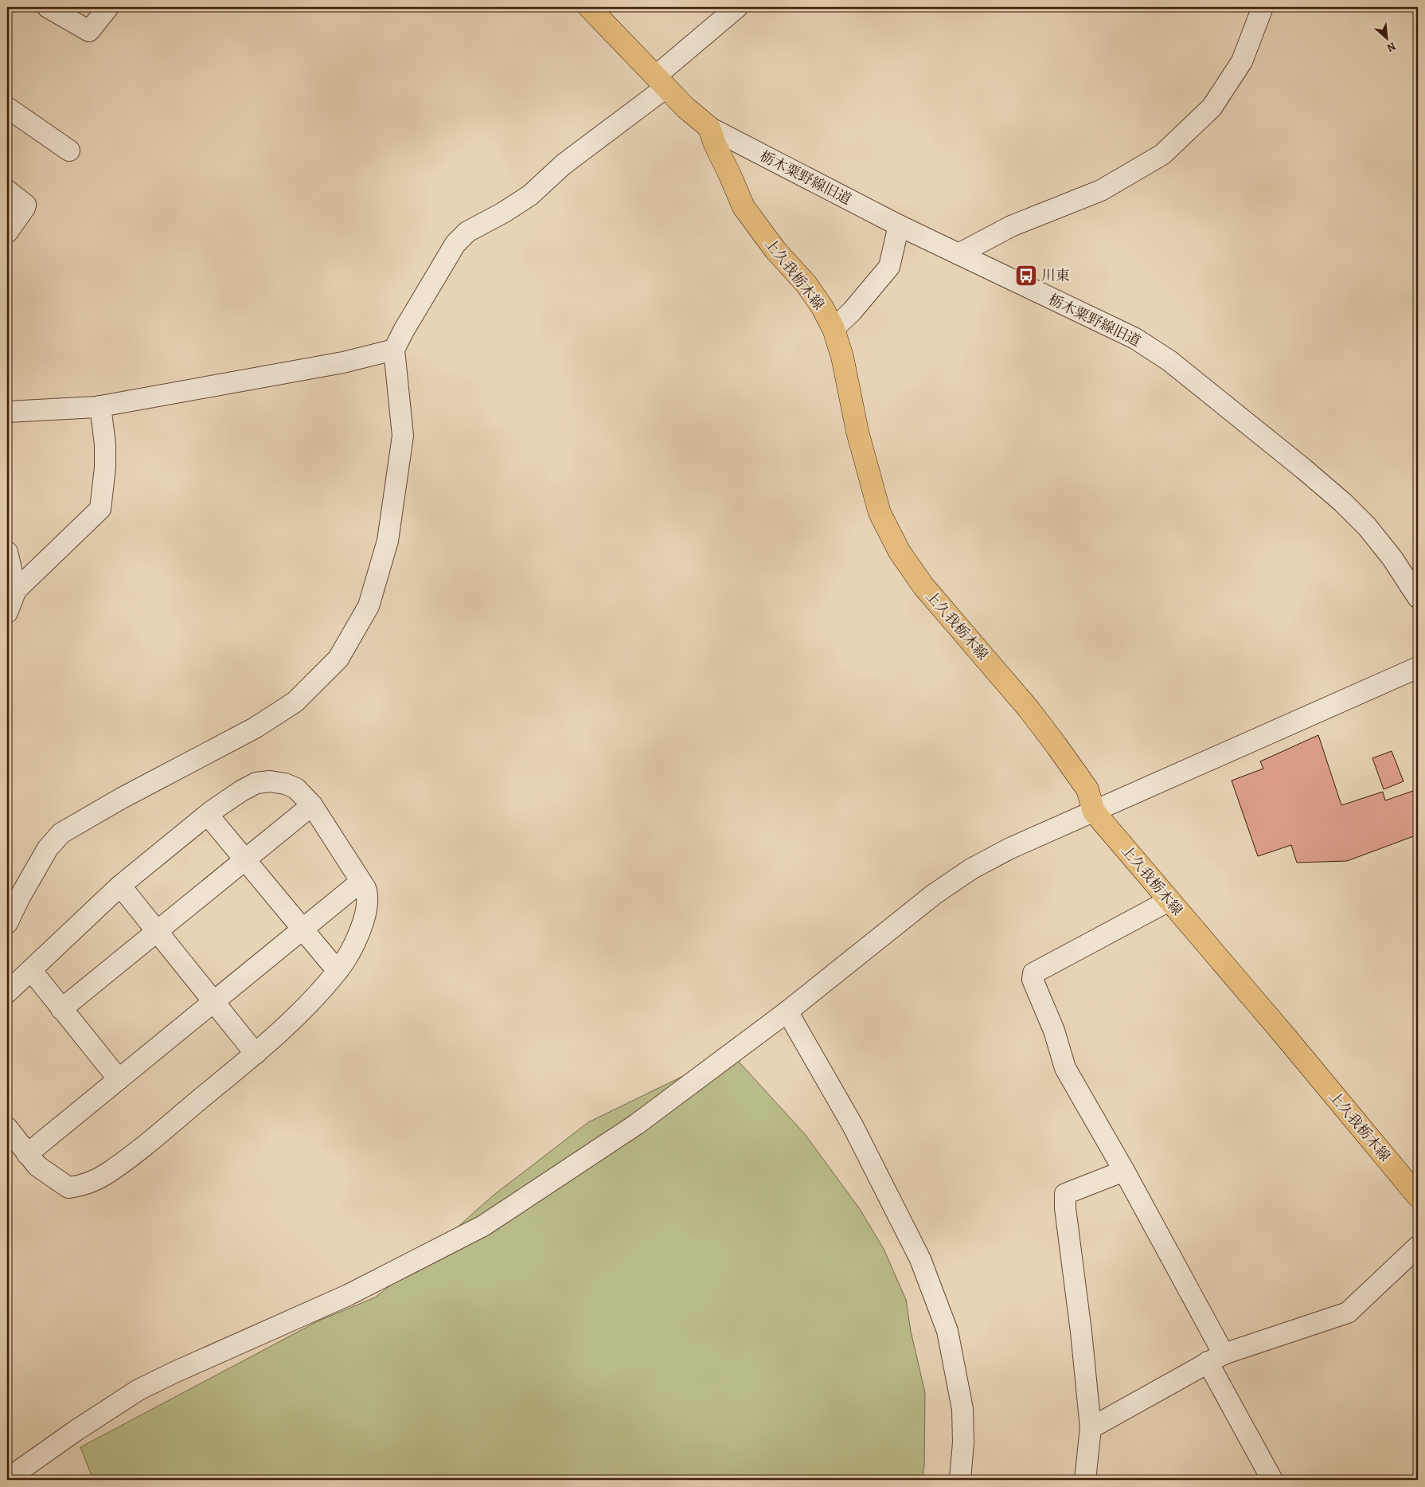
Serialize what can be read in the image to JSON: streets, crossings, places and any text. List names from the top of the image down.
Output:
{
  "streets": {
    "main road": ["上久我栃木線"],
    "street": ["栃木粟野線旧道"]
  },
  "crossings": [
    ["栃木粟野線旧道", "上久我栃木線"]
  ],
  "places": {
    "bus stop": ["川東"]
  },
  "north": "bottom right"
}
